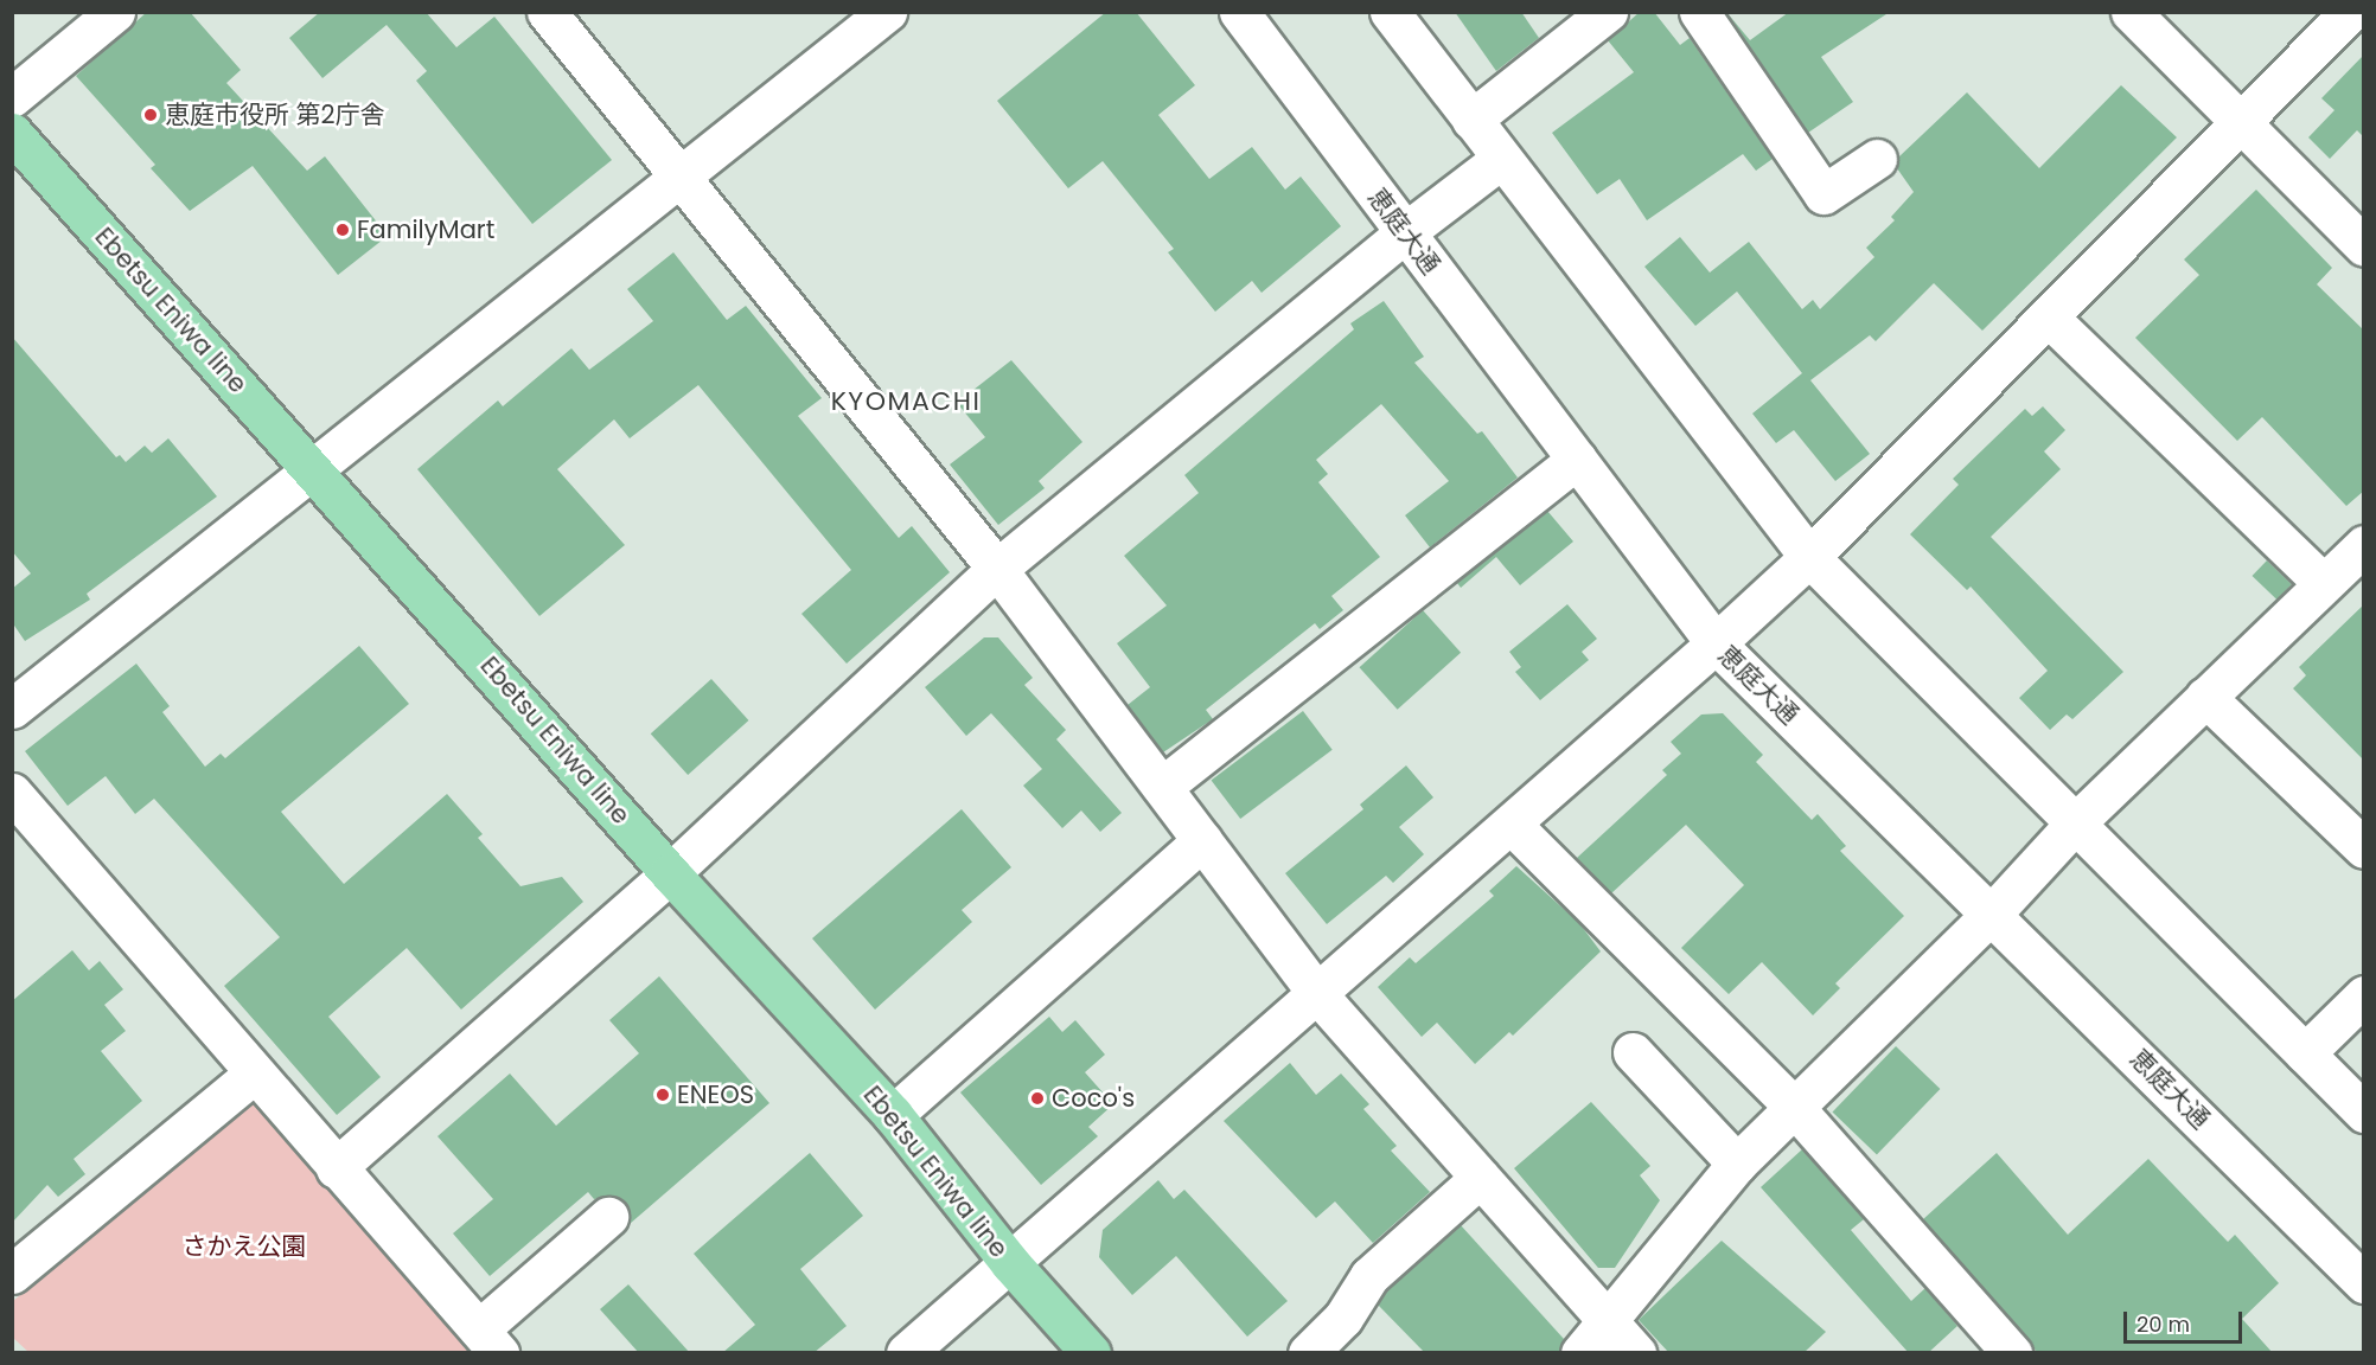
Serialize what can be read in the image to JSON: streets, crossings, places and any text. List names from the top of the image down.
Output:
{
  "streets": {
    "main road": ["Ebetsu Eniwa line"],
    "street": ["恵庭大通"]
  },
  "districts": ["KYOMACHI"],
  "parks": ["さかえ公園"],
  "places": [
    "恵庭市役所 第2庁舎",
    "FamilyMart",
    "ENEOS",
    "Coco's"
  ],
  "scale_bar": "20 m"
}
